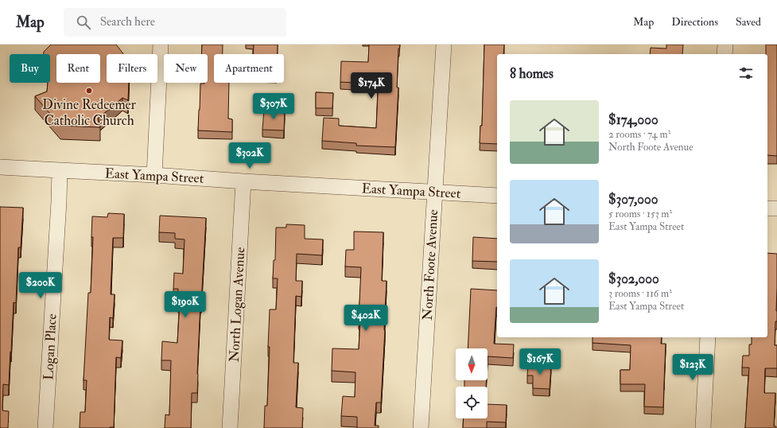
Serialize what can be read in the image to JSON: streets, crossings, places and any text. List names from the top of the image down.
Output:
{
  "streets": {
    "street": [
      "East Yampa Street",
      "North Foote Avenue",
      "North Logan Avenue",
      "Logan Place"
    ]
  },
  "crossings": [
    ["East Yampa Street", "North Foote Avenue"],
    ["East Yampa Street", "North Logan Avenue"],
    ["East Yampa Street", "Logan Place"]
  ],
  "places": ["Divine Redeemer Catholic Church"],
  "north": "bottom",
  "page": {
    "header": "Map",
    "search": "Search here",
    "nav": ["Map", "Directions", "Saved"],
    "chip": [
      "Buy",
      "Rent",
      "Filters",
      "New",
      "Apartment"
    ],
    "heading": "8 homes",
    "price": [
      "$174K",
      "$307K",
      "$302K",
      "$200K",
      "$190K",
      "$402K",
      "$167K",
      "$123K"
    ],
    "list": [
      {
        "name": "$174,000",
        "note": "2 rooms · 74 m² · North Foote Avenue"
      },
      {
        "name": "$307,000",
        "note": "5 rooms · 153 m² · East Yampa Street"
      },
      {
        "name": "$302,000",
        "note": "3 rooms · 116 m² · East Yampa Street"
      }
    ]
  }
}
